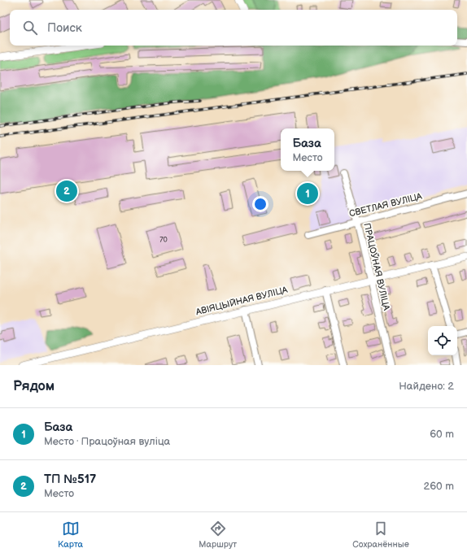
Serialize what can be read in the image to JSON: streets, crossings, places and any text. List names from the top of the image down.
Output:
{
  "streets": {
    "street": ["СВЕТЛАЯ ВУЛІЦА", "ПРАЦОЎНАЯ ВУЛІЦА", "АВІЯЦЫЙНАЯ ВУЛІЦА"]
  },
  "crossings": [
    ["СВЕТЛАЯ ВУЛІЦА", "ПРАЦОЎНАЯ ВУЛІЦА"],
    ["ПРАЦОЎНАЯ ВУЛІЦА", "АВІЯЦЫЙНАЯ ВУЛІЦА"]
  ],
  "house_numbers": ["70"],
  "page": {
    "search": "Поиск",
    "popup": ["База", "Место"],
    "pins": ["2", "1"],
    "heading": ["Рядом", "Найдено: 2"],
    "list": [
      {
        "mark": "1",
        "name": "База",
        "note": "Место · Працоўная вуліца",
        "value": "60 m"
      },
      {
        "mark": "2",
        "name": "ТП №517",
        "note": "Место",
        "value": "260 m"
      }
    ],
    "nav": ["Карта", "Маршрут", "Сохранённые"]
  }
}
